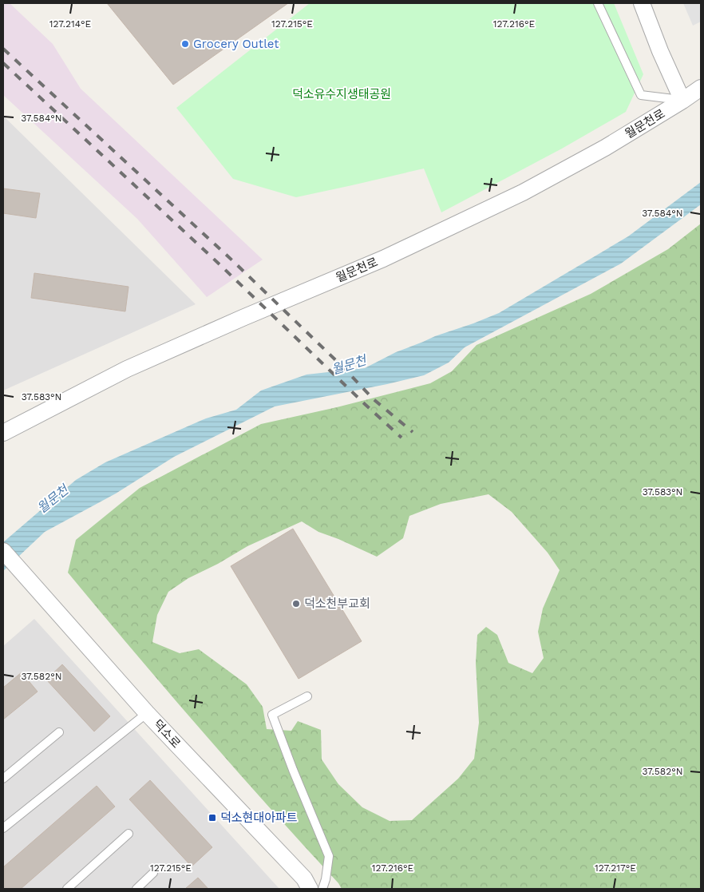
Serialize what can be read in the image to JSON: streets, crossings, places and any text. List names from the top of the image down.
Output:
{
  "streets": {
    "street": ["월문천로", "덕소로"]
  },
  "water": ["월문천"],
  "parks": ["덕소유수지생태공원"],
  "places": {
    "other": ["Grocery Outlet", "덕소천부교회"],
    "transit": ["덕소현대아파트"]
  },
  "coordinates": [
    "127.214°E",
    "127.215°E",
    "127.216°E",
    "37.584°N",
    "37.583°N",
    "37.582°N",
    "127.217°E"
  ]
}
